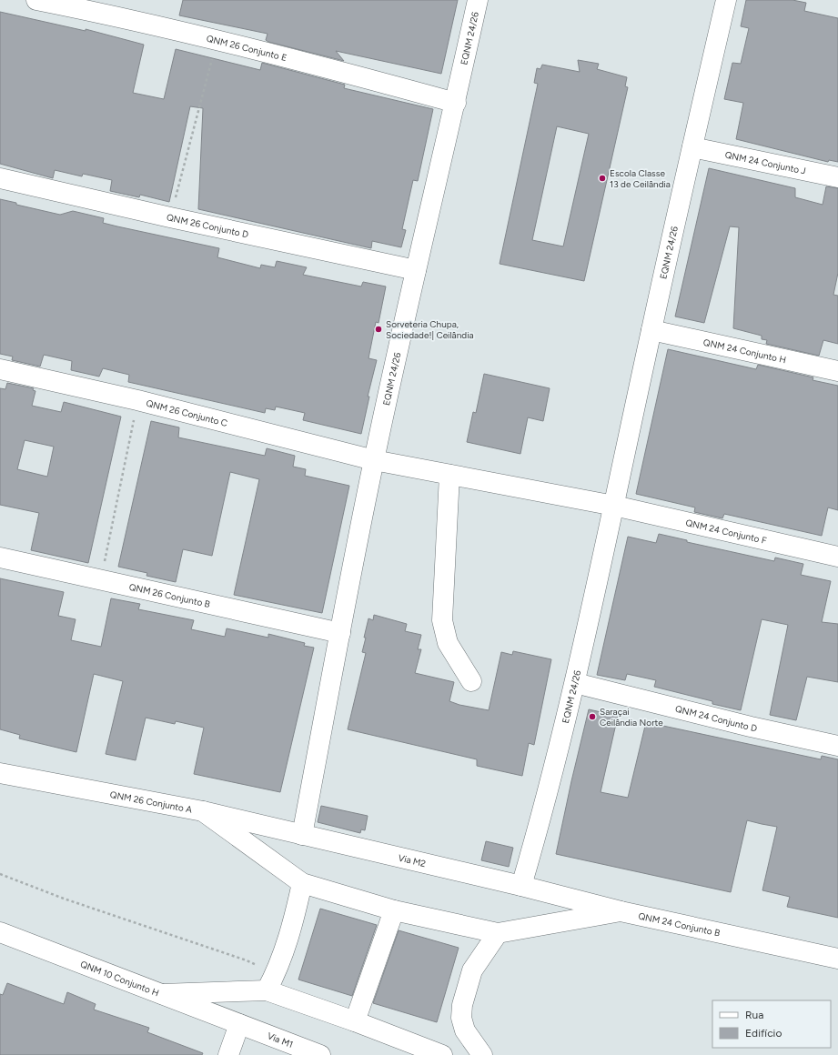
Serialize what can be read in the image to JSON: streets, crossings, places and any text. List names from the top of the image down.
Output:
{
  "streets": {
    "street": [
      "EQNM 24/26",
      "QNM 26 Conjunto E",
      "QNM 24 Conjunto J",
      "QNM 26 Conjunto D",
      "QNM 24 Conjunto H",
      "QNM 26 Conjunto C",
      "QNM 24 Conjunto F",
      "QNM 26 Conjunto B",
      "QNM 24 Conjunto D",
      "QNM 26 Conjunto A",
      "Via M2",
      "QNM 24 Conjunto B",
      "QNM 10 Conjunto H",
      "Via M1"
    ]
  },
  "crossings": [
    ["EQNM 24/26", "QNM 26 Conjunto E"],
    ["EQNM 24/26", "QNM 24 Conjunto J"],
    ["EQNM 24/26", "QNM 26 Conjunto D"],
    ["EQNM 24/26", "QNM 24 Conjunto H"],
    ["EQNM 24/26", "QNM 26 Conjunto C"],
    ["EQNM 24/26", "QNM 24 Conjunto F"],
    ["EQNM 24/26", "QNM 26 Conjunto B"],
    ["EQNM 24/26", "QNM 24 Conjunto D"],
    ["EQNM 24/26", "QNM 26 Conjunto A"],
    ["EQNM 24/26", "Via M2"],
    ["EQNM 24/26", "QNM 24 Conjunto B"],
    ["QNM 26 Conjunto A", "Via M2"],
    ["Via M2", "QNM 24 Conjunto B"],
    ["QNM 10 Conjunto H", "Via M1"]
  ],
  "places": ["Escola Classe 13 de Ceilândia", "Sorveteria Chupa, Sociedade!| Ceilândia", "Saraçai Ceilândia Norte"],
  "legend": ["Rua", "Edifício"]
}
